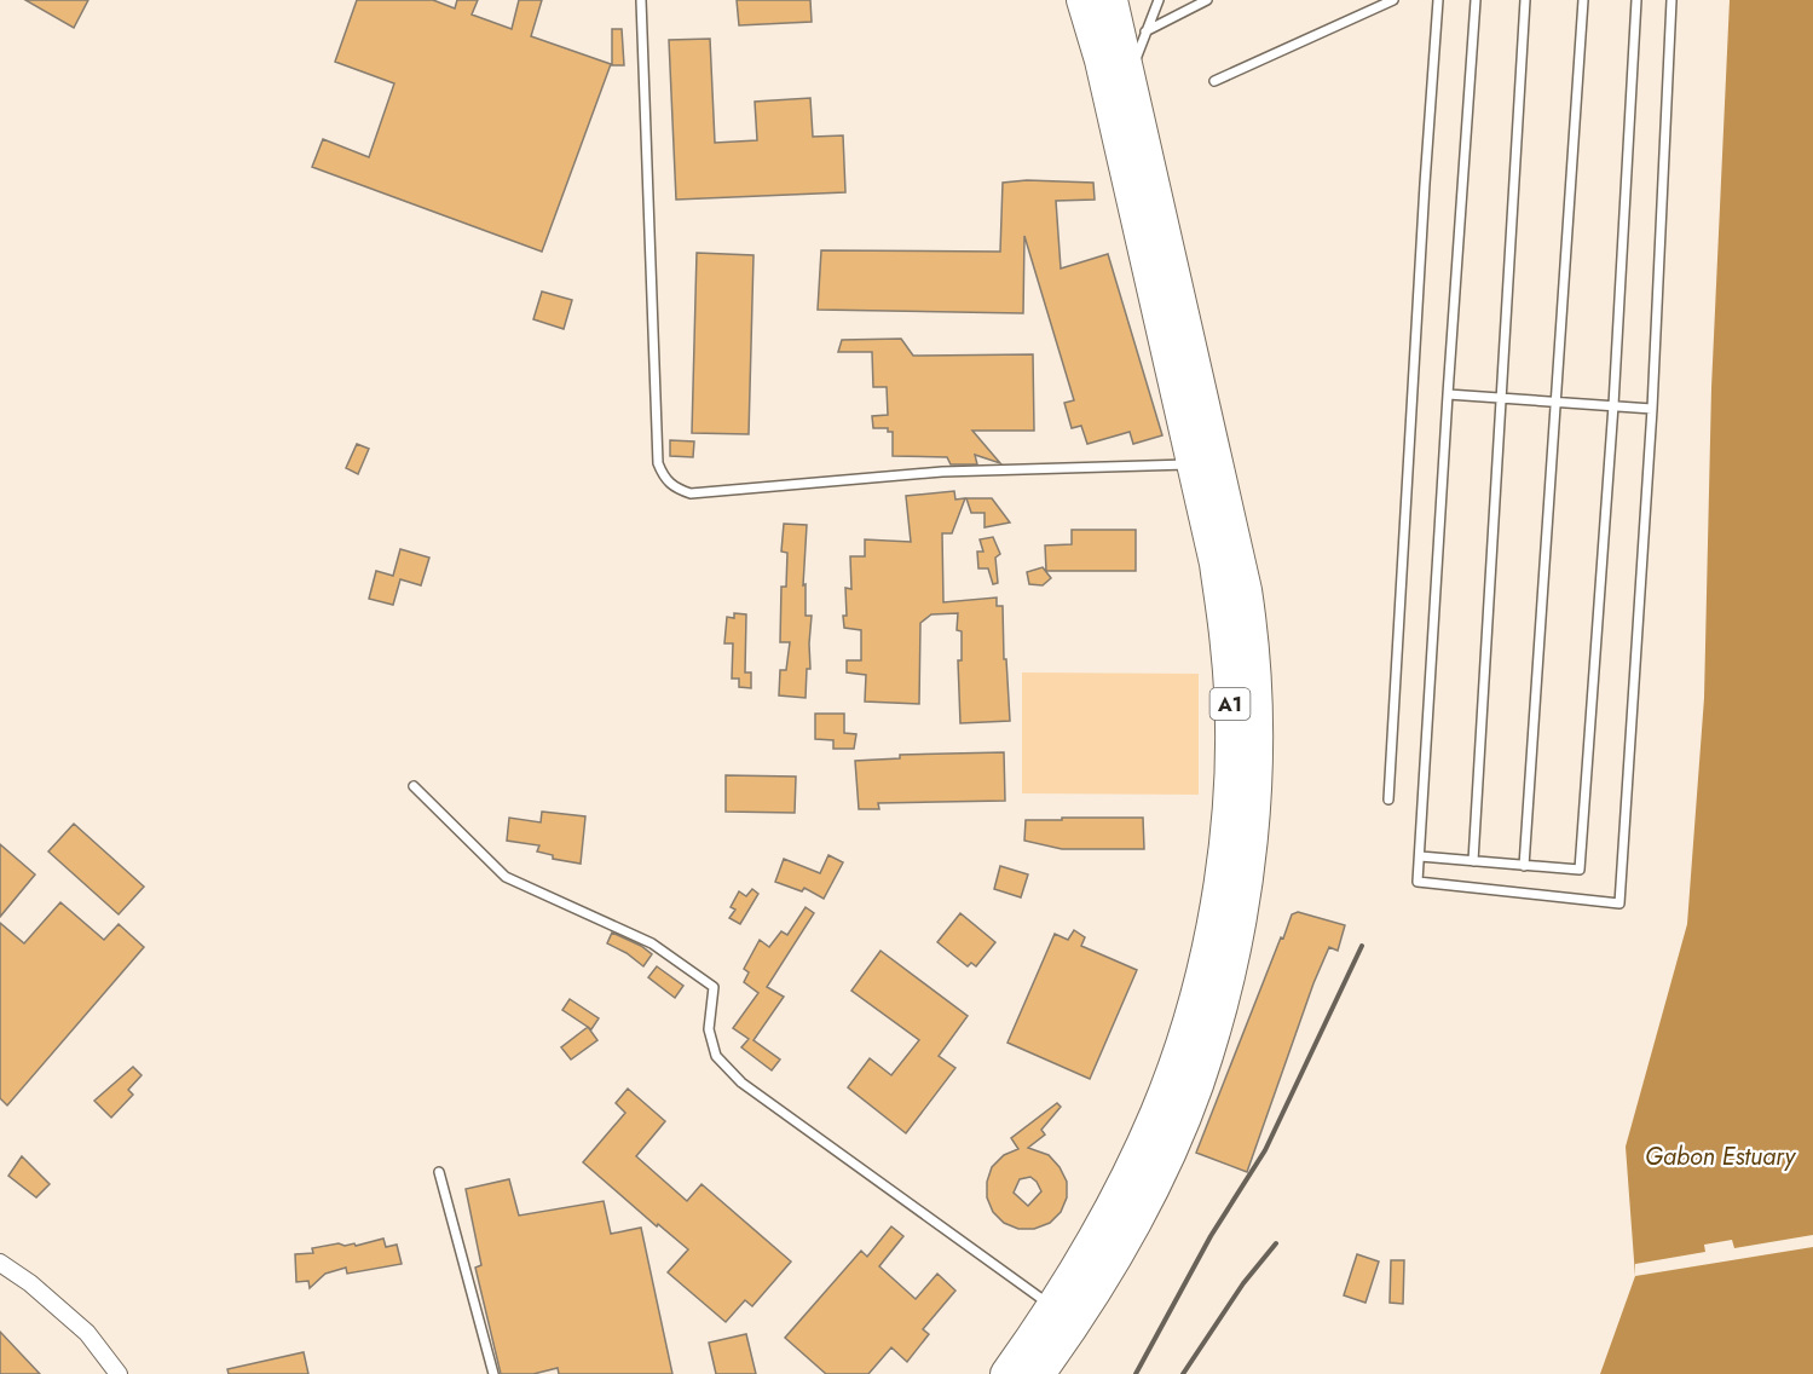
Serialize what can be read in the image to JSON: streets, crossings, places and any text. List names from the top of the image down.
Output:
{
  "streets": {
    "highway": ["A1"]
  },
  "water": ["Gabon Estuary"]
}
